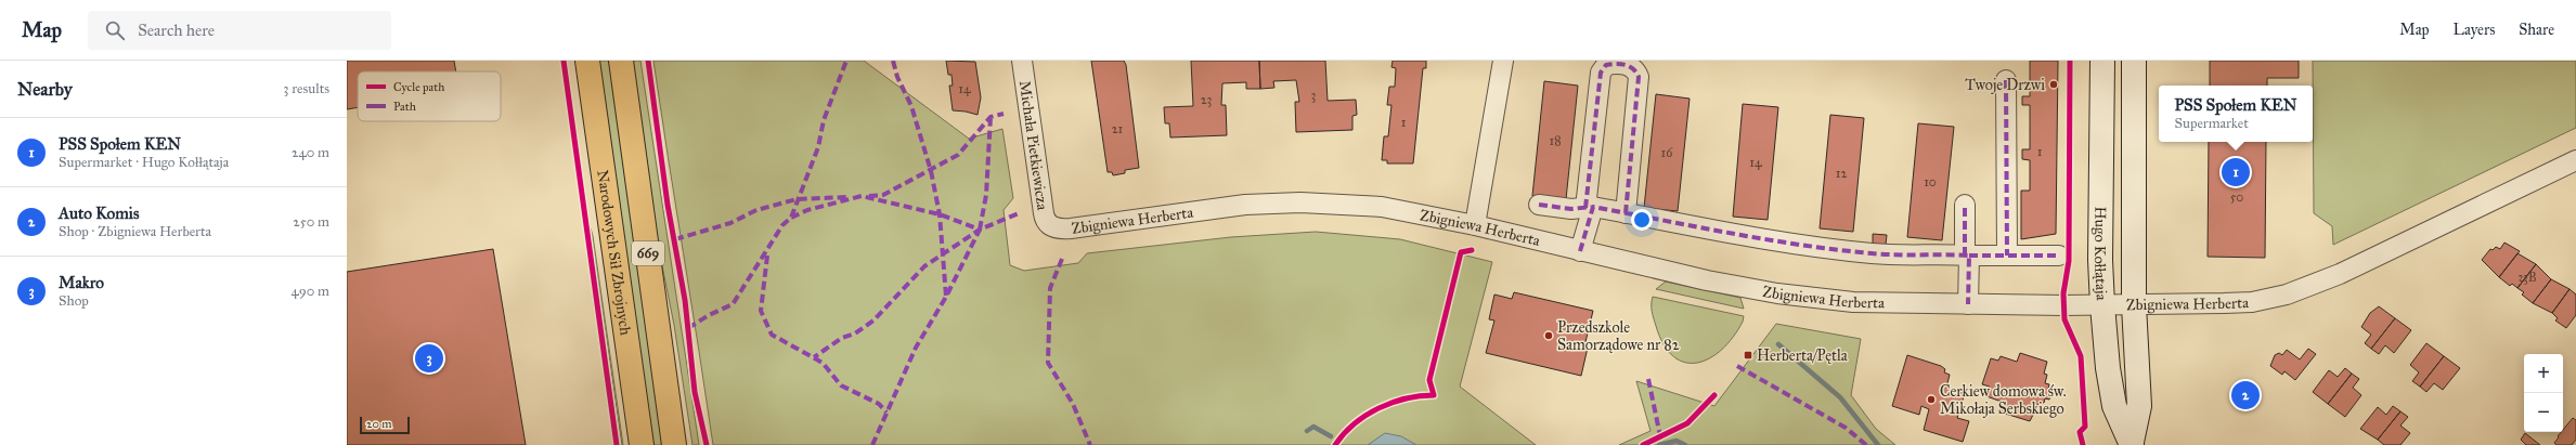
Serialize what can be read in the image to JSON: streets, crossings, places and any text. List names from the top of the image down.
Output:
{
  "streets": {
    "main road": ["Narodowych Sił Zbrojnych", "669"],
    "street": ["Michała Pietkiewicza", "Zbigniewa Herberta", "Hugo Kołłątaja"]
  },
  "crossings": [
    ["Michała Pietkiewicza", "Zbigniewa Herberta"],
    ["Zbigniewa Herberta", "Hugo Kołłątaja"]
  ],
  "places": {
    "other": ["Twoje Drzwi", "Przedszkole Samorządowe nr 82", "Cerkiew domowa św. Mikołaja Serbskiego"],
    "transit": ["Herberta/Pętla"]
  },
  "house_numbers": [
    "14",
    "3",
    "23",
    "1",
    "21",
    "18",
    "1",
    "16",
    "14",
    "12",
    "10",
    "50",
    "33B"
  ],
  "legend": ["Cycle path", "Path"],
  "scale_bar": "20 m",
  "page": {
    "header": "Map",
    "search": "Search here",
    "nav": ["Map", "Layers", "Share"],
    "heading": ["Nearby", "3 results"],
    "popup": ["PSS Społem KEN", "Supermarket"],
    "list": [
      {
        "mark": "1",
        "name": "PSS Społem KEN",
        "note": "Supermarket · Hugo Kołłątaja",
        "value": "240 m"
      },
      {
        "mark": "2",
        "name": "Auto Komis",
        "note": "Shop · Zbigniewa Herberta",
        "value": "250 m"
      },
      {
        "mark": "3",
        "name": "Makro",
        "note": "Shop",
        "value": "490 m"
      }
    ],
    "pins": ["1", "3", "2"],
    "map_buttons": ["+", "−"],
    "scale": "20 m"
  }
}
